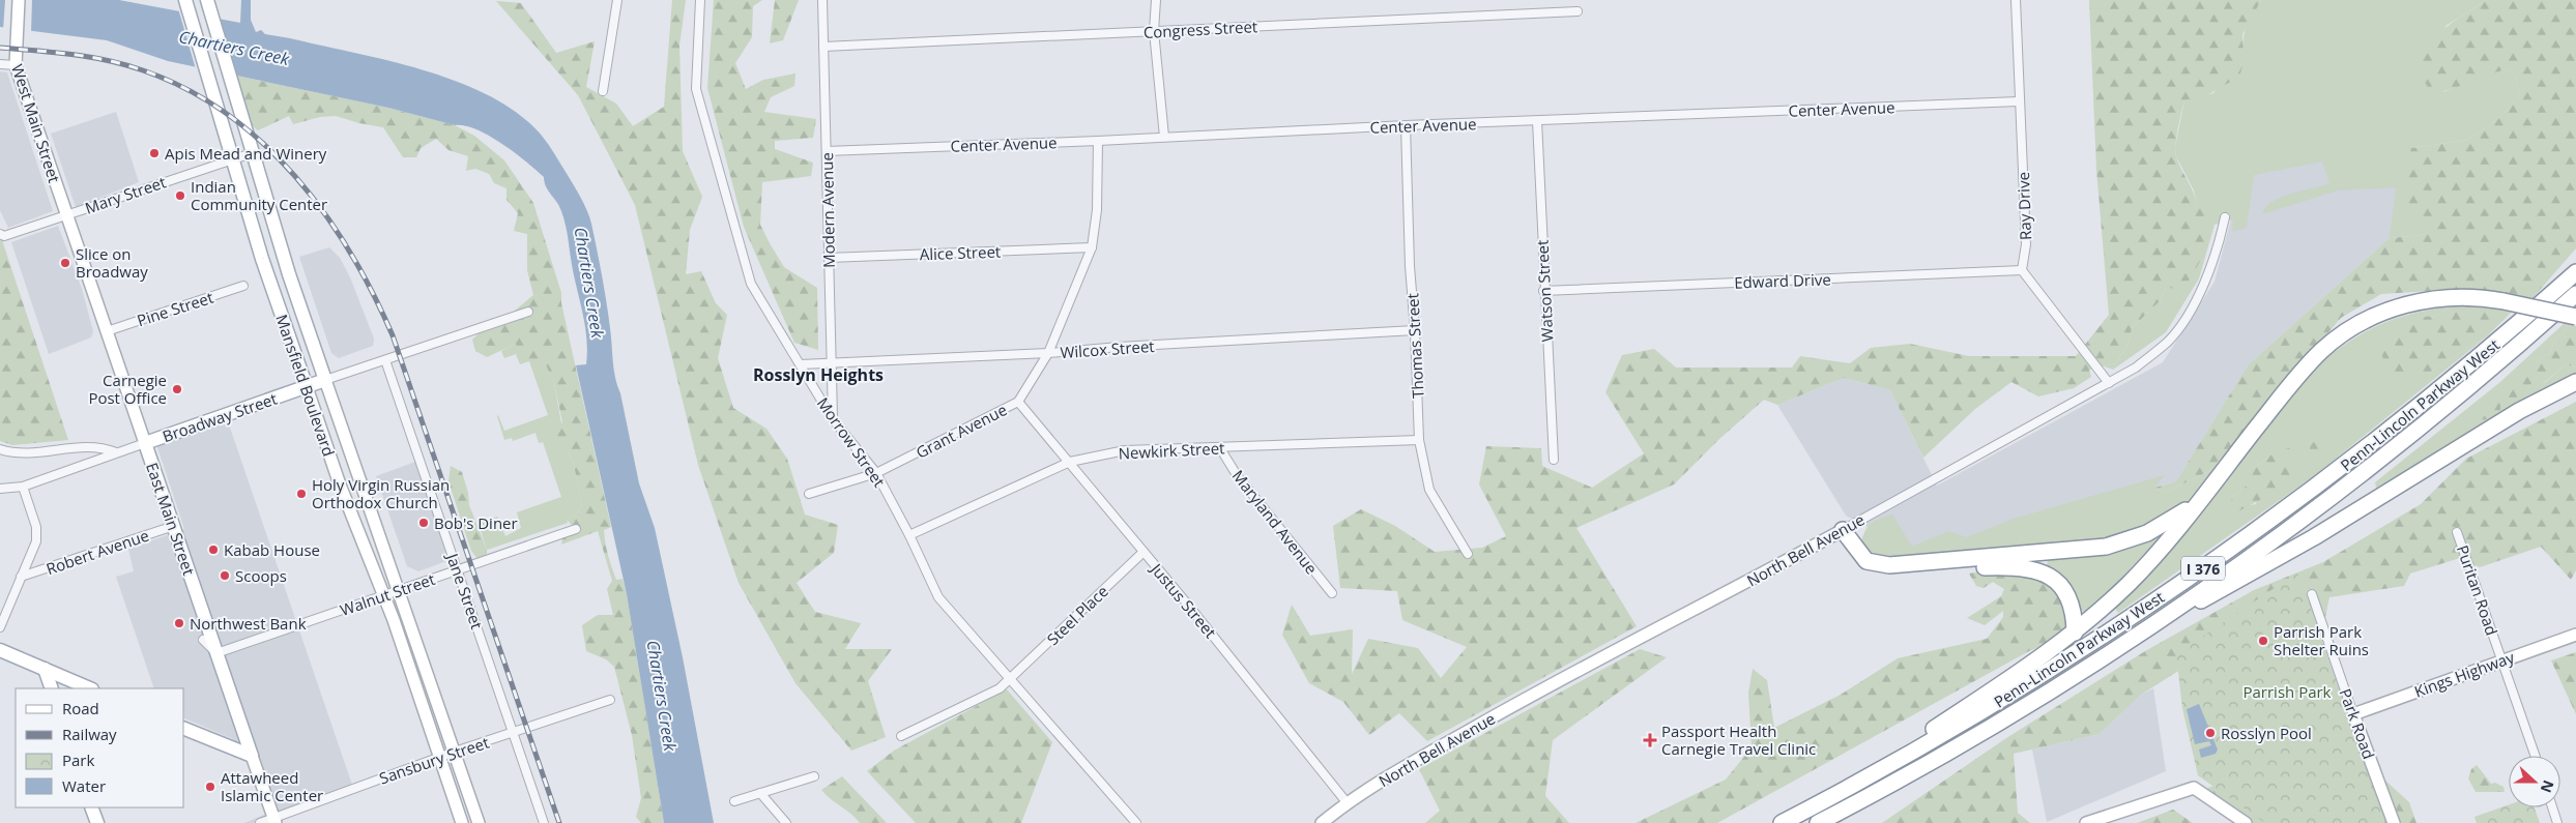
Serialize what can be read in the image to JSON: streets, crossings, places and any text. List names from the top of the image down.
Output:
{
  "streets": {
    "highway": ["Penn-Lincoln Parkway West", "I 376"],
    "main road": ["Mansfield Boulevard", "Broadway Street", "East Main Street"],
    "street": [
      "Congress Street",
      "Center Avenue",
      "West Main Street",
      "Mary Street",
      "Ray Drive",
      "Modern Avenue",
      "Alice Street",
      "Edward Drive",
      "Watson Street",
      "Pine Street",
      "Thomas Street",
      "Wilcox Street",
      "Grant Avenue",
      "Morrow Street",
      "Newkirk Street",
      "Maryland Avenue",
      "North Bell Avenue",
      "Robert Avenue",
      "Puritan Road",
      "Jane Street",
      "Walnut Street",
      "Justus Street",
      "Steel Place",
      "Kings Highway",
      "Park Road",
      "Sansbury Street"
    ]
  },
  "crossings": [
    ["Congress Street", "Modern Avenue"],
    ["Center Avenue", "Ray Drive"],
    ["Center Avenue", "Modern Avenue"],
    ["Center Avenue", "Watson Street"],
    ["Center Avenue", "Thomas Street"],
    ["Center Avenue", "Grant Avenue"],
    ["West Main Street", "Mary Street"],
    ["West Main Street", "East Main Street"],
    ["Mary Street", "Mansfield Boulevard"],
    ["Mary Street", "East Main Street"],
    ["Ray Drive", "Edward Drive"],
    ["Modern Avenue", "Alice Street"],
    ["Modern Avenue", "Wilcox Street"],
    ["Modern Avenue", "Morrow Street"],
    ["Alice Street", "Grant Avenue"],
    ["Edward Drive", "Watson Street"],
    ["Pine Street", "East Main Street"],
    ["Thomas Street", "Wilcox Street"],
    ["Thomas Street", "Newkirk Street"],
    ["Wilcox Street", "Grant Avenue"],
    ["Wilcox Street", "Morrow Street"],
    ["Mansfield Boulevard", "Broadway Street"],
    ["Mansfield Boulevard", "Walnut Street"],
    ["Mansfield Boulevard", "Sansbury Street"],
    ["Broadway Street", "East Main Street"],
    ["Broadway Street", "Jane Street"],
    ["Grant Avenue", "Morrow Street"],
    ["Grant Avenue", "Justus Street"],
    ["Morrow Street", "Newkirk Street"],
    ["Morrow Street", "Steel Place"],
    ["Newkirk Street", "Maryland Avenue"],
    ["Newkirk Street", "Justus Street"],
    ["East Main Street", "Robert Avenue"],
    ["East Main Street", "Walnut Street"],
    ["East Main Street", "Sansbury Street"],
    ["North Bell Avenue", "Justus Street"],
    ["Puritan Road", "Kings Highway"],
    ["Jane Street", "Walnut Street"],
    ["Jane Street", "Sansbury Street"],
    ["Justus Street", "Steel Place"],
    ["Kings Highway", "Park Road"]
  ],
  "districts": ["Rosslyn Heights"],
  "water": ["Chartiers Creek"],
  "parks": ["Parrish Park"],
  "places": {
    "other": [
      "Apis Mead and Winery",
      "Indian Community Center",
      "Slice on Broadway",
      "Carnegie Post Office",
      "Holy Virgin Russian Orthodox Church",
      "Bob's Diner",
      "Kabab House",
      "Scoops",
      "Northwest Bank",
      "Parrish Park Shelter Ruins",
      "Rosslyn Pool",
      "Attawheed Islamic Center"
    ],
    "health": ["Passport Health Carnegie Travel Clinic"]
  },
  "legend": [
    "Road",
    "Railway",
    "Park",
    "Water"
  ],
  "north": "right"
}
